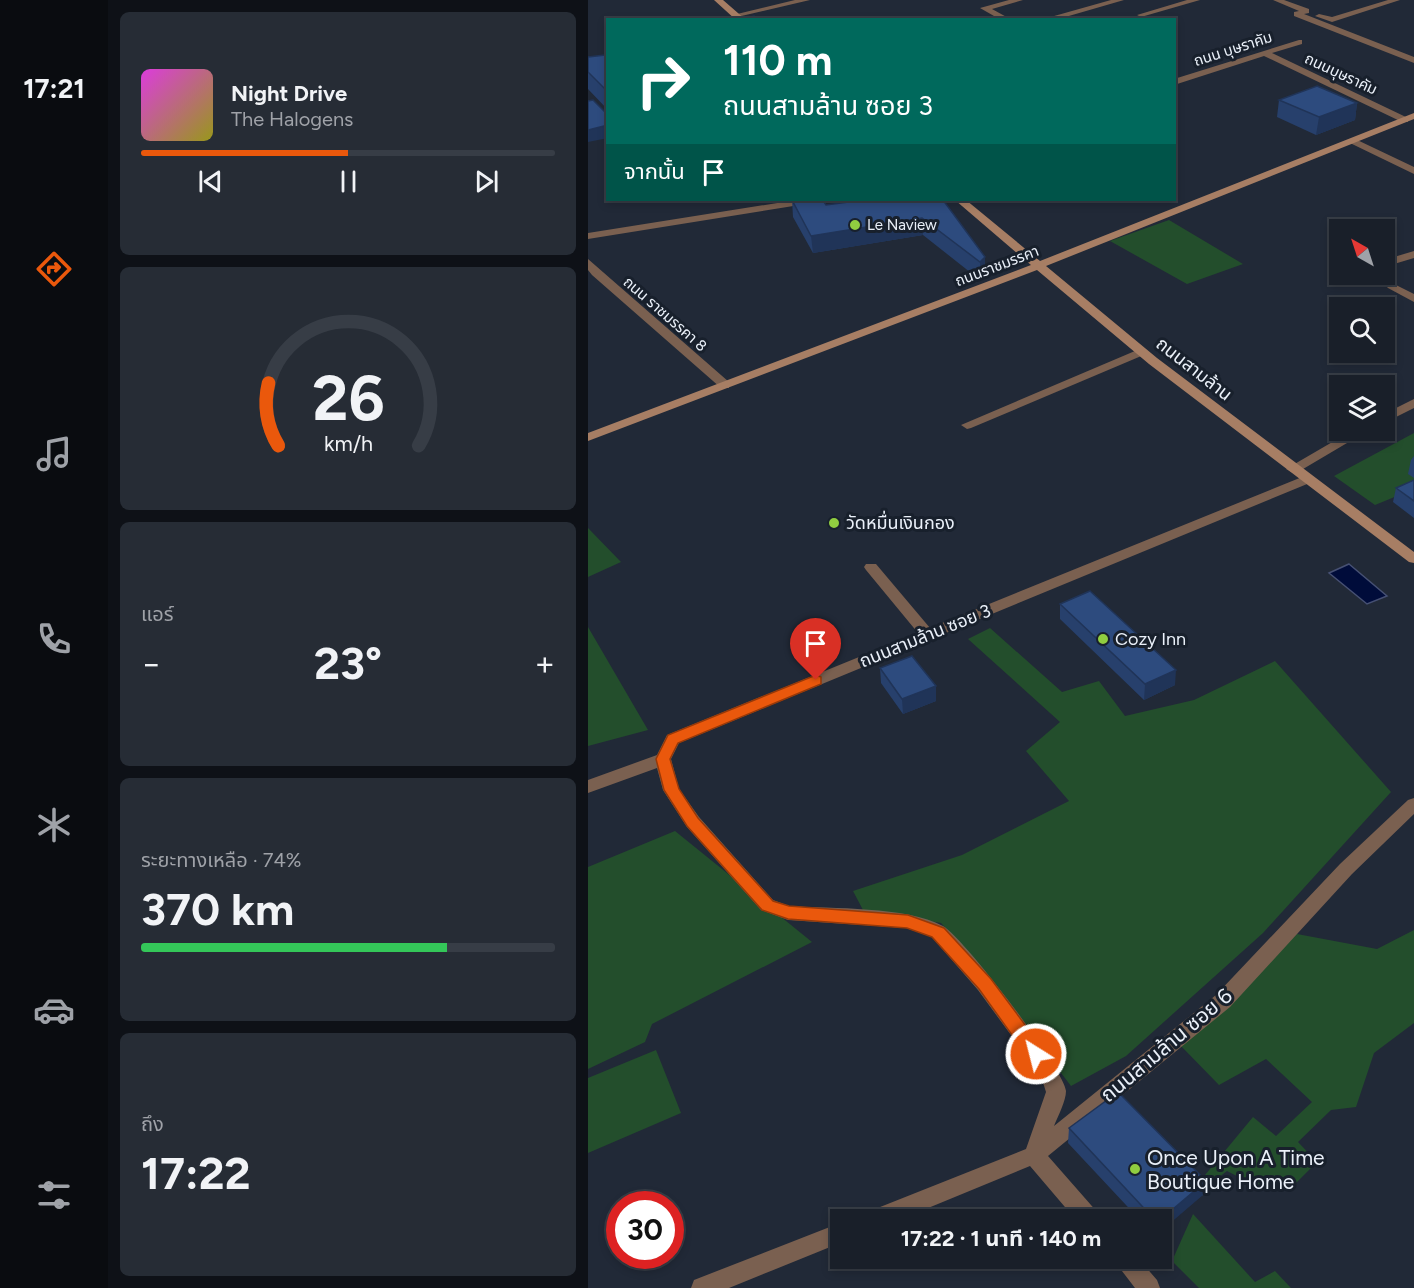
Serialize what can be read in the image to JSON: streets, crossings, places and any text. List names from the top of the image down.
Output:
{
  "streets": {
    "street": [
      "ถนน บุษราคัม",
      "ถนนบุษราคัม",
      "ถนนราชมรรคา",
      "ถนน ราชมรรคา 8",
      "ถนนสามล้าน",
      "ถนนสามล้าน ซอย 3",
      "ถนนสามล้าน ซอย 6"
    ]
  },
  "crossings": [
    ["ถนน บุษราคัม", "ถนนบุษราคัม"],
    ["ถนนบุษราคัม", "ถนนราชมรรคา"],
    ["ถนนราชมรรคา", "ถนน ราชมรรคา 8"],
    ["ถนนราชมรรคา", "ถนนสามล้าน"],
    ["ถนนสามล้าน", "ถนนสามล้าน ซอย 3"]
  ],
  "places": [
    "Le Naview",
    "วัดหมื่นเงินกอง",
    "Cozy Inn",
    "Once Upon A Time Boutique Home"
  ],
  "north": "top left",
  "page": {
    "tabs": "17:21",
    "turn": ["110 m", "ถนนสามล้าน ซอย 3"],
    "song": ["Night Drive", "The Halogens"],
    "then": "จากนั้น",
    "tile": [
      "แอร์",
      ["ระยะทางเหลือ · 74%", "370 km"],
      ["ถึง", "17:22"]
    ],
    "heat": ["−", "23°", "+"],
    "limit": "30",
    "trip": "17:22 · 1 นาที · 140 m",
    "gauge": ["26", "km/h"]
  }
}
